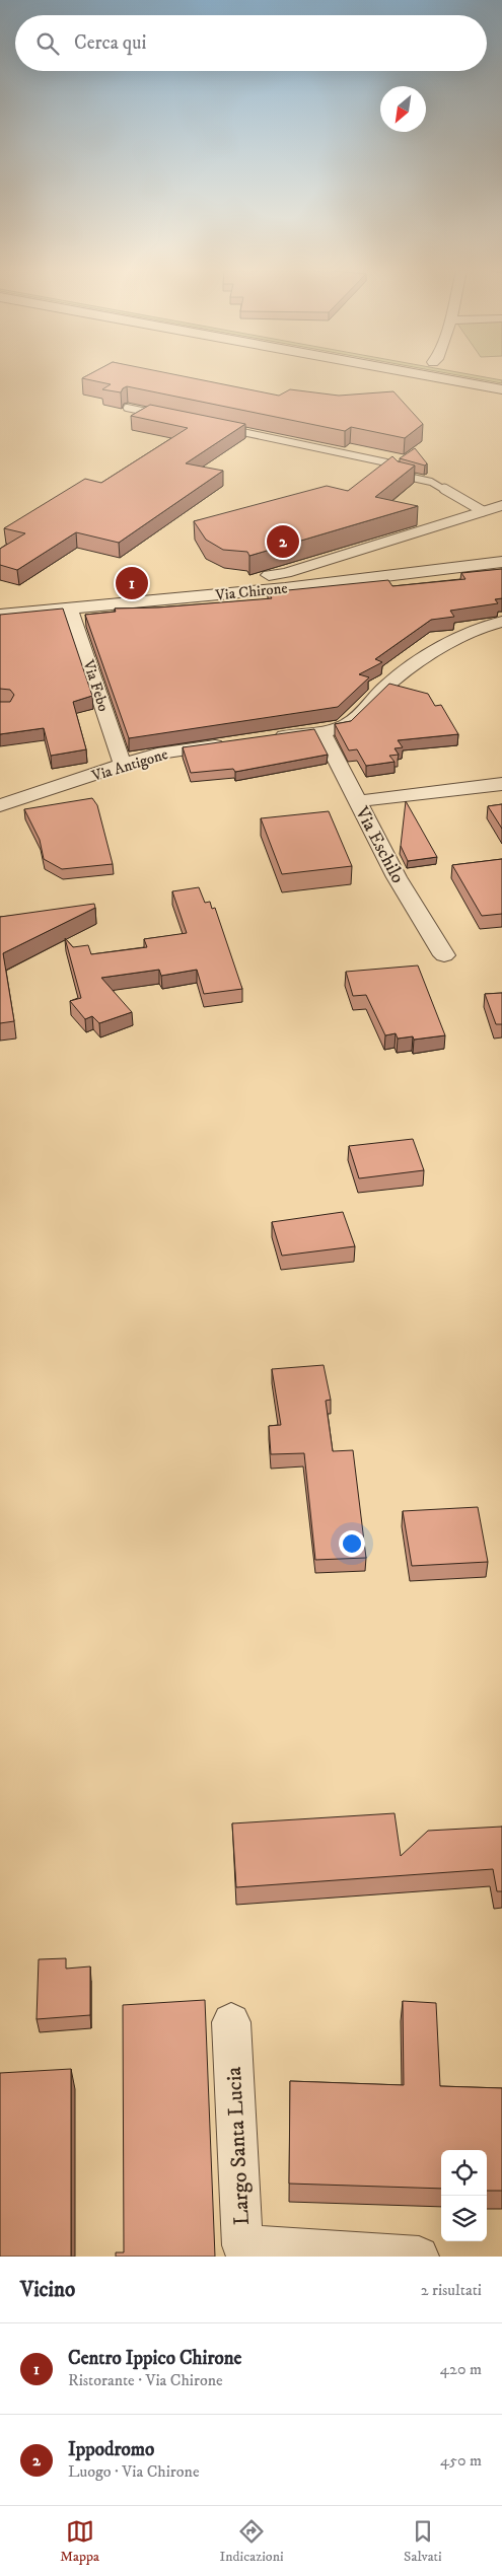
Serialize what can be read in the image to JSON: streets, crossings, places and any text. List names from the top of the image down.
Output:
{
  "streets": {
    "street": [
      "Via Chirone",
      "Via Febo",
      "Via Antigone",
      "Via Eschilo",
      "Largo Santa Lucia"
    ]
  },
  "crossings": [
    ["Via Chirone", "Via Febo"],
    ["Via Febo", "Via Antigone"]
  ],
  "north": "bottom left",
  "page": {
    "search": "Cerca qui",
    "pins": ["2", "1"],
    "heading": ["Vicino", "2 risultati"],
    "list": [
      {
        "mark": "1",
        "name": "Centro Ippico Chirone",
        "note": "Ristorante · Via Chirone",
        "value": "420 m"
      },
      {
        "mark": "2",
        "name": "Ippodromo",
        "note": "Luogo · Via Chirone",
        "value": "450 m"
      }
    ],
    "nav": ["Mappa", "Indicazioni", "Salvati"]
  }
}
